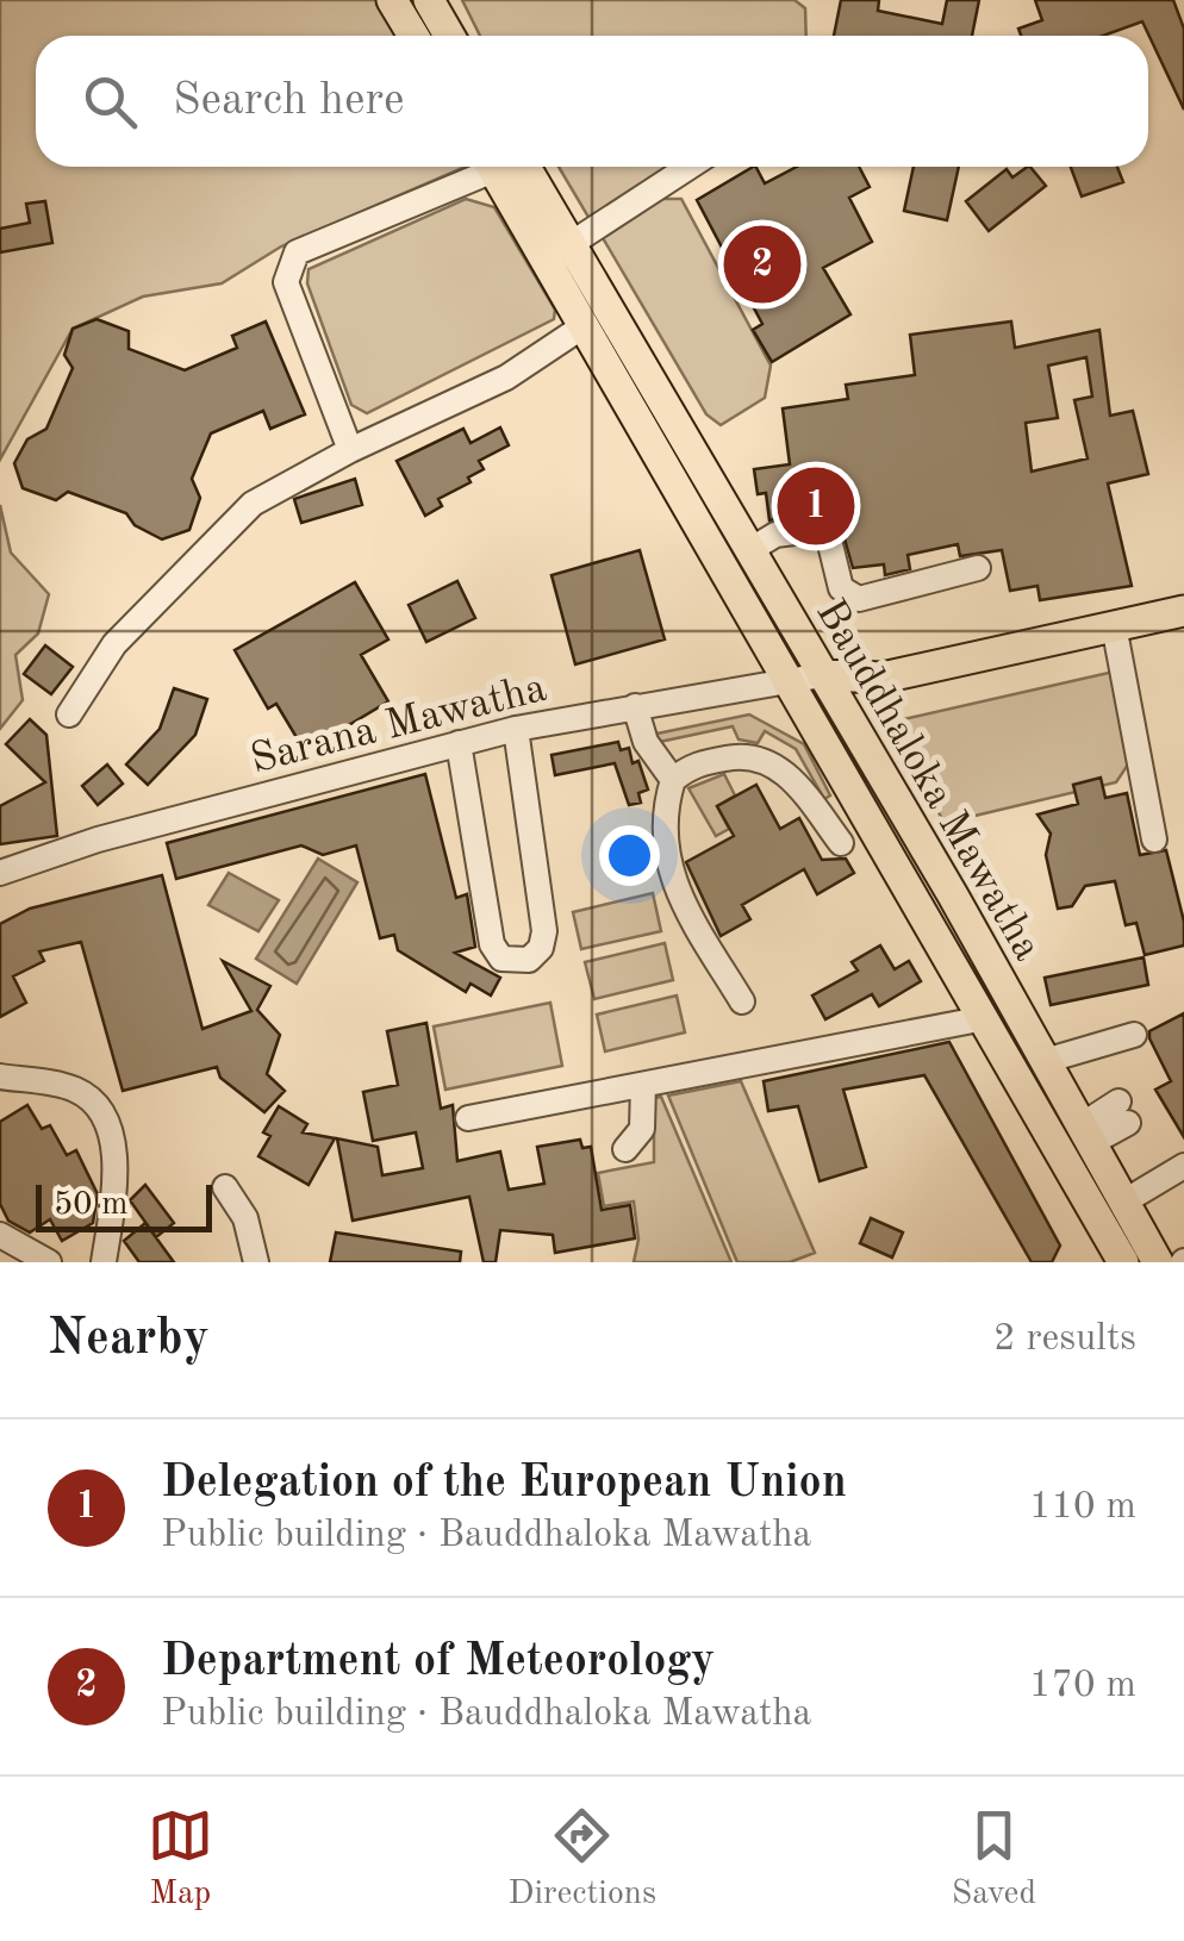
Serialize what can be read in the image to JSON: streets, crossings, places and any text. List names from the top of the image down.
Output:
{
  "streets": {
    "main road": ["Bauddhaloka Mawatha"],
    "street": ["Sarana Mawatha"]
  },
  "crossings": [
    ["Sarana Mawatha", "Bauddhaloka Mawatha"]
  ],
  "scale_bar": "50 m",
  "page": {
    "search": "Search here",
    "pins": ["2", "1"],
    "scale": "50 m",
    "heading": ["Nearby", "2 results"],
    "list": [
      {
        "mark": "1",
        "name": "Delegation of the European Union",
        "note": "Public building · Bauddhaloka Mawatha",
        "value": "110 m"
      },
      {
        "mark": "2",
        "name": "Department of Meteorology",
        "note": "Public building · Bauddhaloka Mawatha",
        "value": "170 m"
      }
    ],
    "nav": ["Map", "Directions", "Saved"]
  }
}
